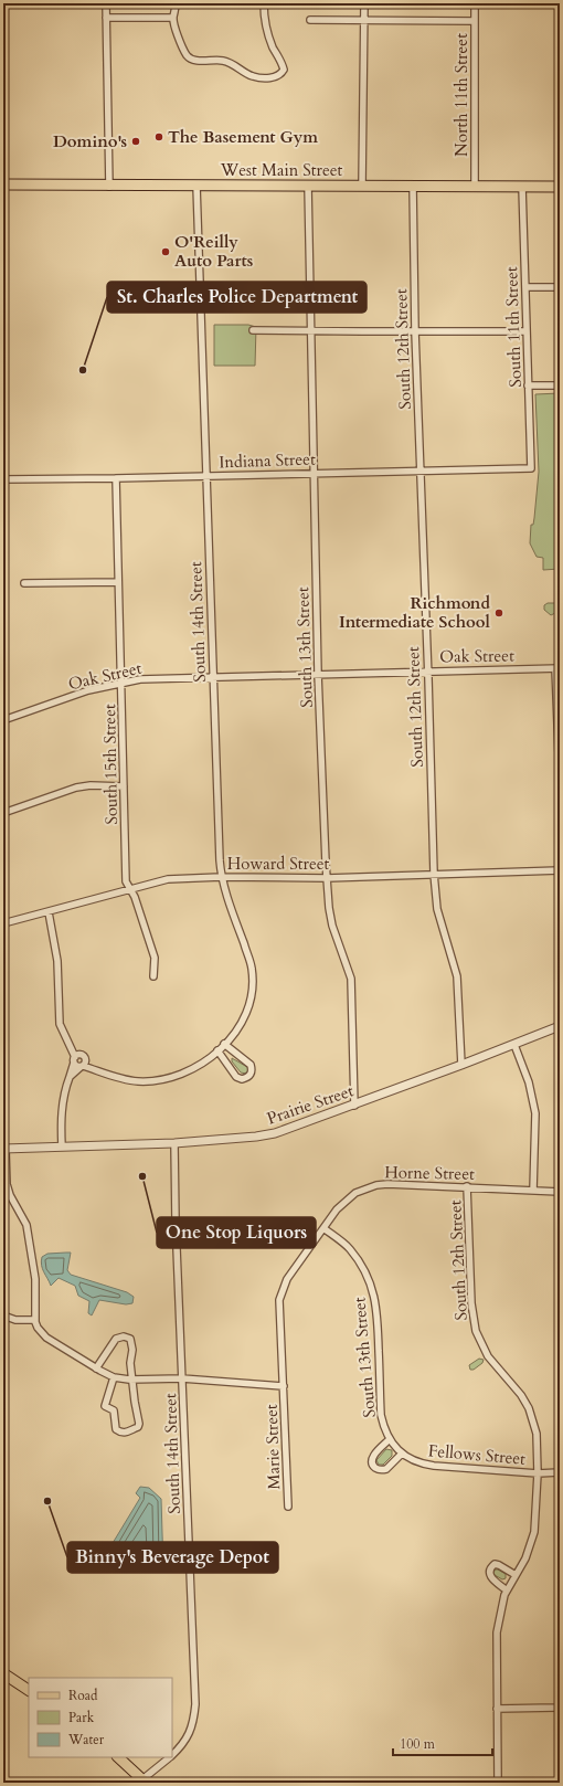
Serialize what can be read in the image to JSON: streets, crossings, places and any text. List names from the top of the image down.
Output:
{
  "streets": {
    "main road": ["West Main Street"],
    "street": [
      "North 11th Street",
      "South 11th Street",
      "South 12th Street",
      "Indiana Street",
      "South 14th Street",
      "South 13th Street",
      "Oak Street",
      "South 15th Street",
      "Howard Street",
      "Prairie Street",
      "Horne Street",
      "Marie Street",
      "Fellows Street"
    ]
  },
  "crossings": [
    ["North 11th Street", "West Main Street"],
    ["West Main Street", "South 11th Street"],
    ["West Main Street", "South 12th Street"],
    ["West Main Street", "South 14th Street"],
    ["West Main Street", "South 13th Street"],
    ["South 11th Street", "Indiana Street"],
    ["South 12th Street", "Indiana Street"],
    ["South 12th Street", "Oak Street"],
    ["South 12th Street", "Howard Street"],
    ["South 12th Street", "Prairie Street"],
    ["South 12th Street", "Horne Street"],
    ["South 12th Street", "Fellows Street"],
    ["Indiana Street", "South 14th Street"],
    ["Indiana Street", "South 13th Street"],
    ["Indiana Street", "South 15th Street"],
    ["South 14th Street", "Oak Street"],
    ["South 14th Street", "Howard Street"],
    ["South 14th Street", "Prairie Street"],
    ["South 13th Street", "Oak Street"],
    ["South 13th Street", "Howard Street"],
    ["South 13th Street", "Prairie Street"],
    ["South 13th Street", "Horne Street"],
    ["South 13th Street", "Fellows Street"],
    ["Oak Street", "South 15th Street"],
    ["South 15th Street", "Howard Street"],
    ["Horne Street", "Marie Street"]
  ],
  "places": [
    "The Basement Gym",
    "Domino's",
    "O'Reilly Auto Parts",
    "St. Charles Police Department",
    "Richmond Intermediate School",
    "One Stop Liquors",
    "Binny's Beverage Depot"
  ],
  "legend": ["Road", "Park", "Water"],
  "scale_bar": "100 m"
}
